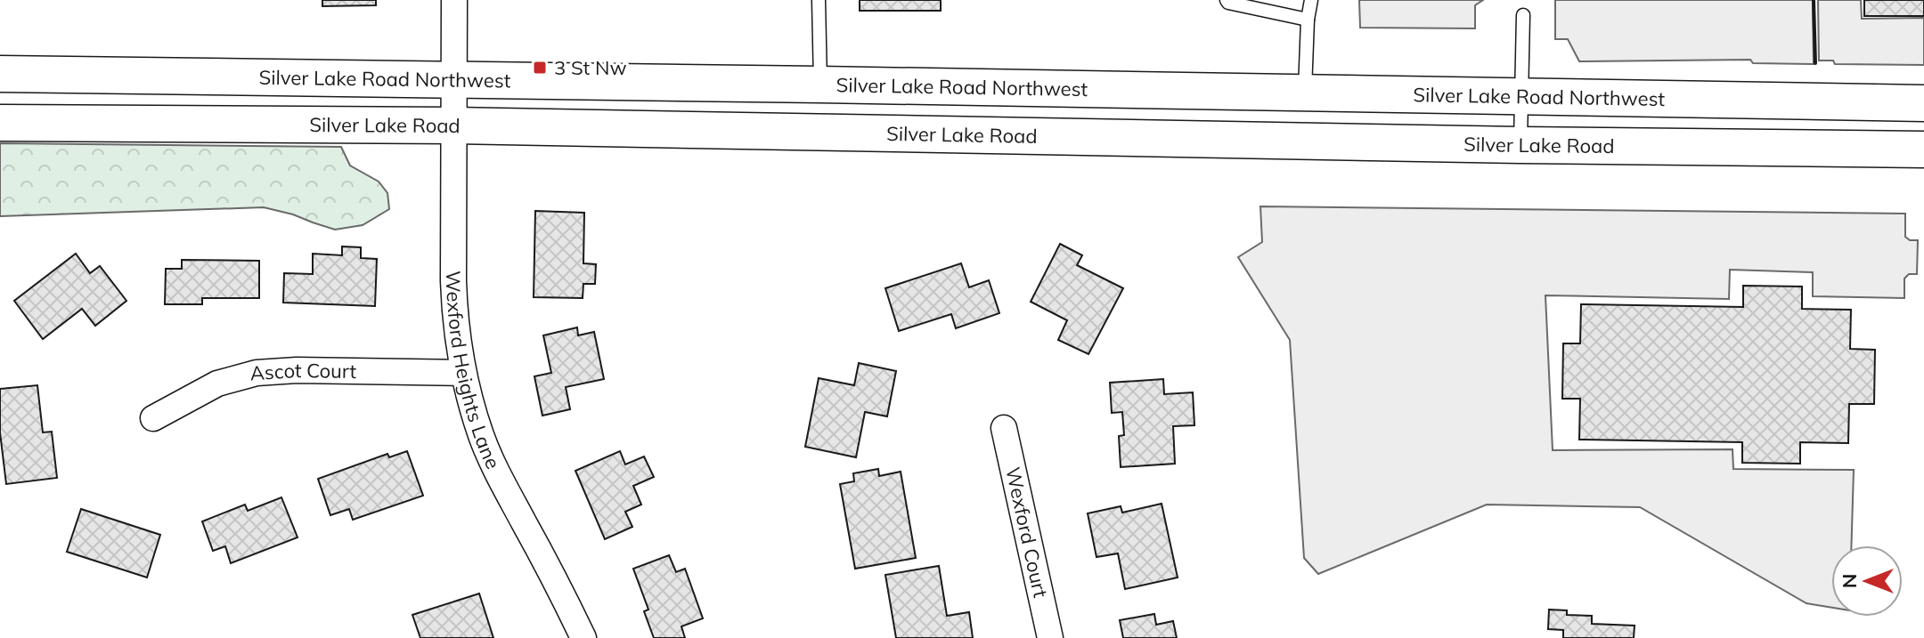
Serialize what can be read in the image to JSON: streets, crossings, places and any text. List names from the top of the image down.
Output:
{
  "streets": {
    "main road": ["Silver Lake Road Northwest", "Silver Lake Road"],
    "street": ["Wexford Heights Lane", "Ascot Court", "Wexford Court"]
  },
  "crossings": [
    ["Silver Lake Road Northwest", "Wexford Heights Lane"],
    ["Silver Lake Road", "Wexford Heights Lane"],
    ["Wexford Heights Lane", "Ascot Court"]
  ],
  "places": {
    "transit": ["3 St Nw"]
  },
  "north": "left"
}
